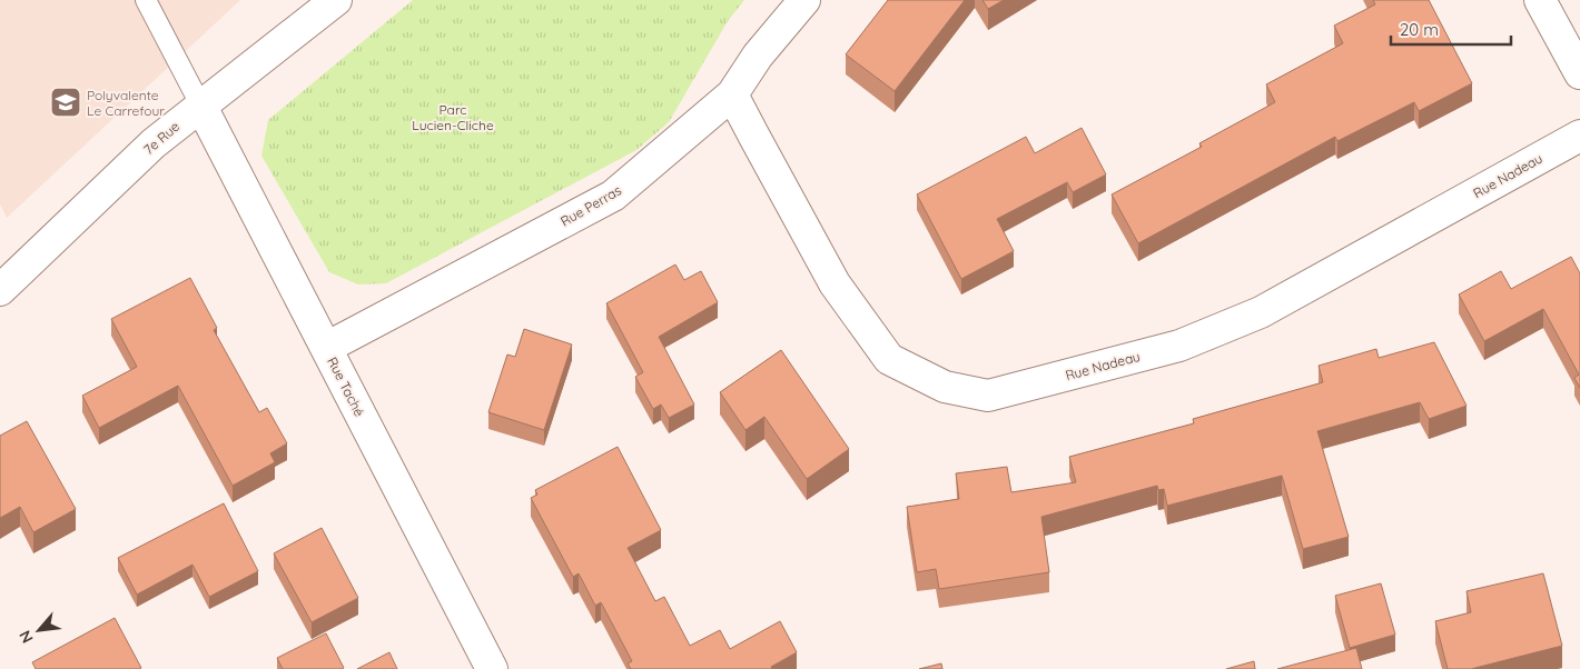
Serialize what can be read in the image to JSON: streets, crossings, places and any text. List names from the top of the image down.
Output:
{
  "streets": {
    "street": [
      "7e Rue",
      "Rue Nadeau",
      "Rue Perras",
      "Rue Taché"
    ]
  },
  "crossings": [
    ["7e Rue", "Rue Taché"],
    ["Rue Nadeau", "Rue Perras"],
    ["Rue Perras", "Rue Taché"]
  ],
  "parks": ["Parc Lucien-Cliche"],
  "places": {
    "school or university": ["Polyvalente Le Carrefour"]
  },
  "scale_bar": "20 m",
  "north": "bottom left"
}
